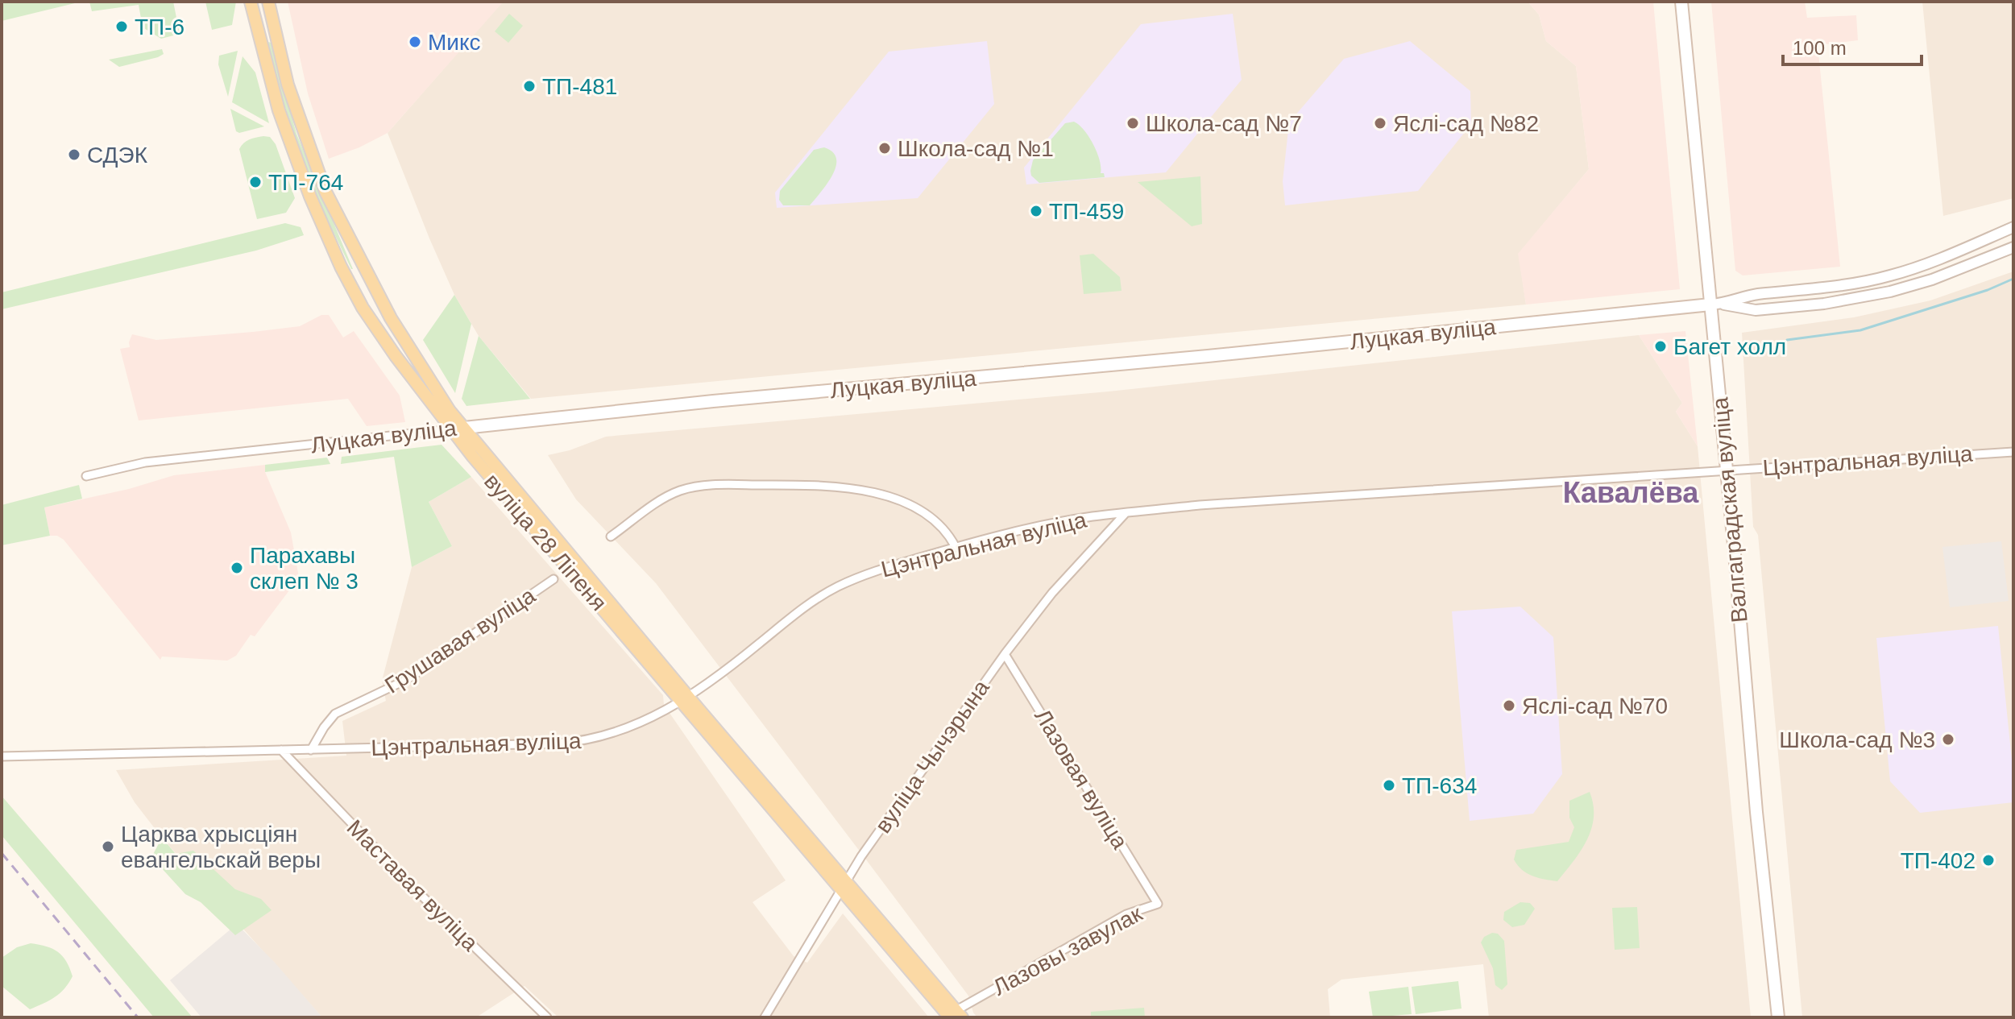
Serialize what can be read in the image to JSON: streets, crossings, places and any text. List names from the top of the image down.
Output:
{
  "streets": {
    "main road": ["Луцкая вуліца", "Валгаградская вуліца", "вуліца 28 Ліпеня"],
    "street": [
      "Цэнтральная вуліца",
      "Грушавая вуліца",
      "вуліца Чычэрына",
      "Лазовая вуліца",
      "Маставая вуліца",
      "Лазовы завулак"
    ]
  },
  "crossings": [
    ["Луцкая вуліца", "Валгаградская вуліца"],
    ["Луцкая вуліца", "вуліца 28 Ліпеня"],
    ["Цэнтральная вуліца", "Валгаградская вуліца"],
    ["Цэнтральная вуліца", "вуліца 28 Ліпеня"],
    ["Цэнтральная вуліца", "Грушавая вуліца"],
    ["Цэнтральная вуліца", "вуліца Чычэрына"],
    ["Цэнтральная вуліца", "Маставая вуліца"],
    ["вуліца 28 Ліпеня", "вуліца Чычэрына"],
    ["вуліца 28 Ліпеня", "Лазовы завулак"],
    ["вуліца Чычэрына", "Лазовая вуліца"],
    ["Лазовая вуліца", "Лазовы завулак"]
  ],
  "districts": ["Кавалёва"],
  "places": [
    "ТП-6",
    "Микс",
    "ТП-481",
    "Школа-сад №7",
    "Яслі-сад №82",
    "Школа-сад №1",
    "СДЭК",
    "ТП-764",
    "ТП-459",
    "Багет холл",
    "Парахавы склеп № 3",
    "Яслі-сад №70",
    "Школа-сад №3",
    "ТП-634",
    "Царква хрысціян евангельскай веры",
    "ТП-402"
  ],
  "scale_bar": "100 m"
}
